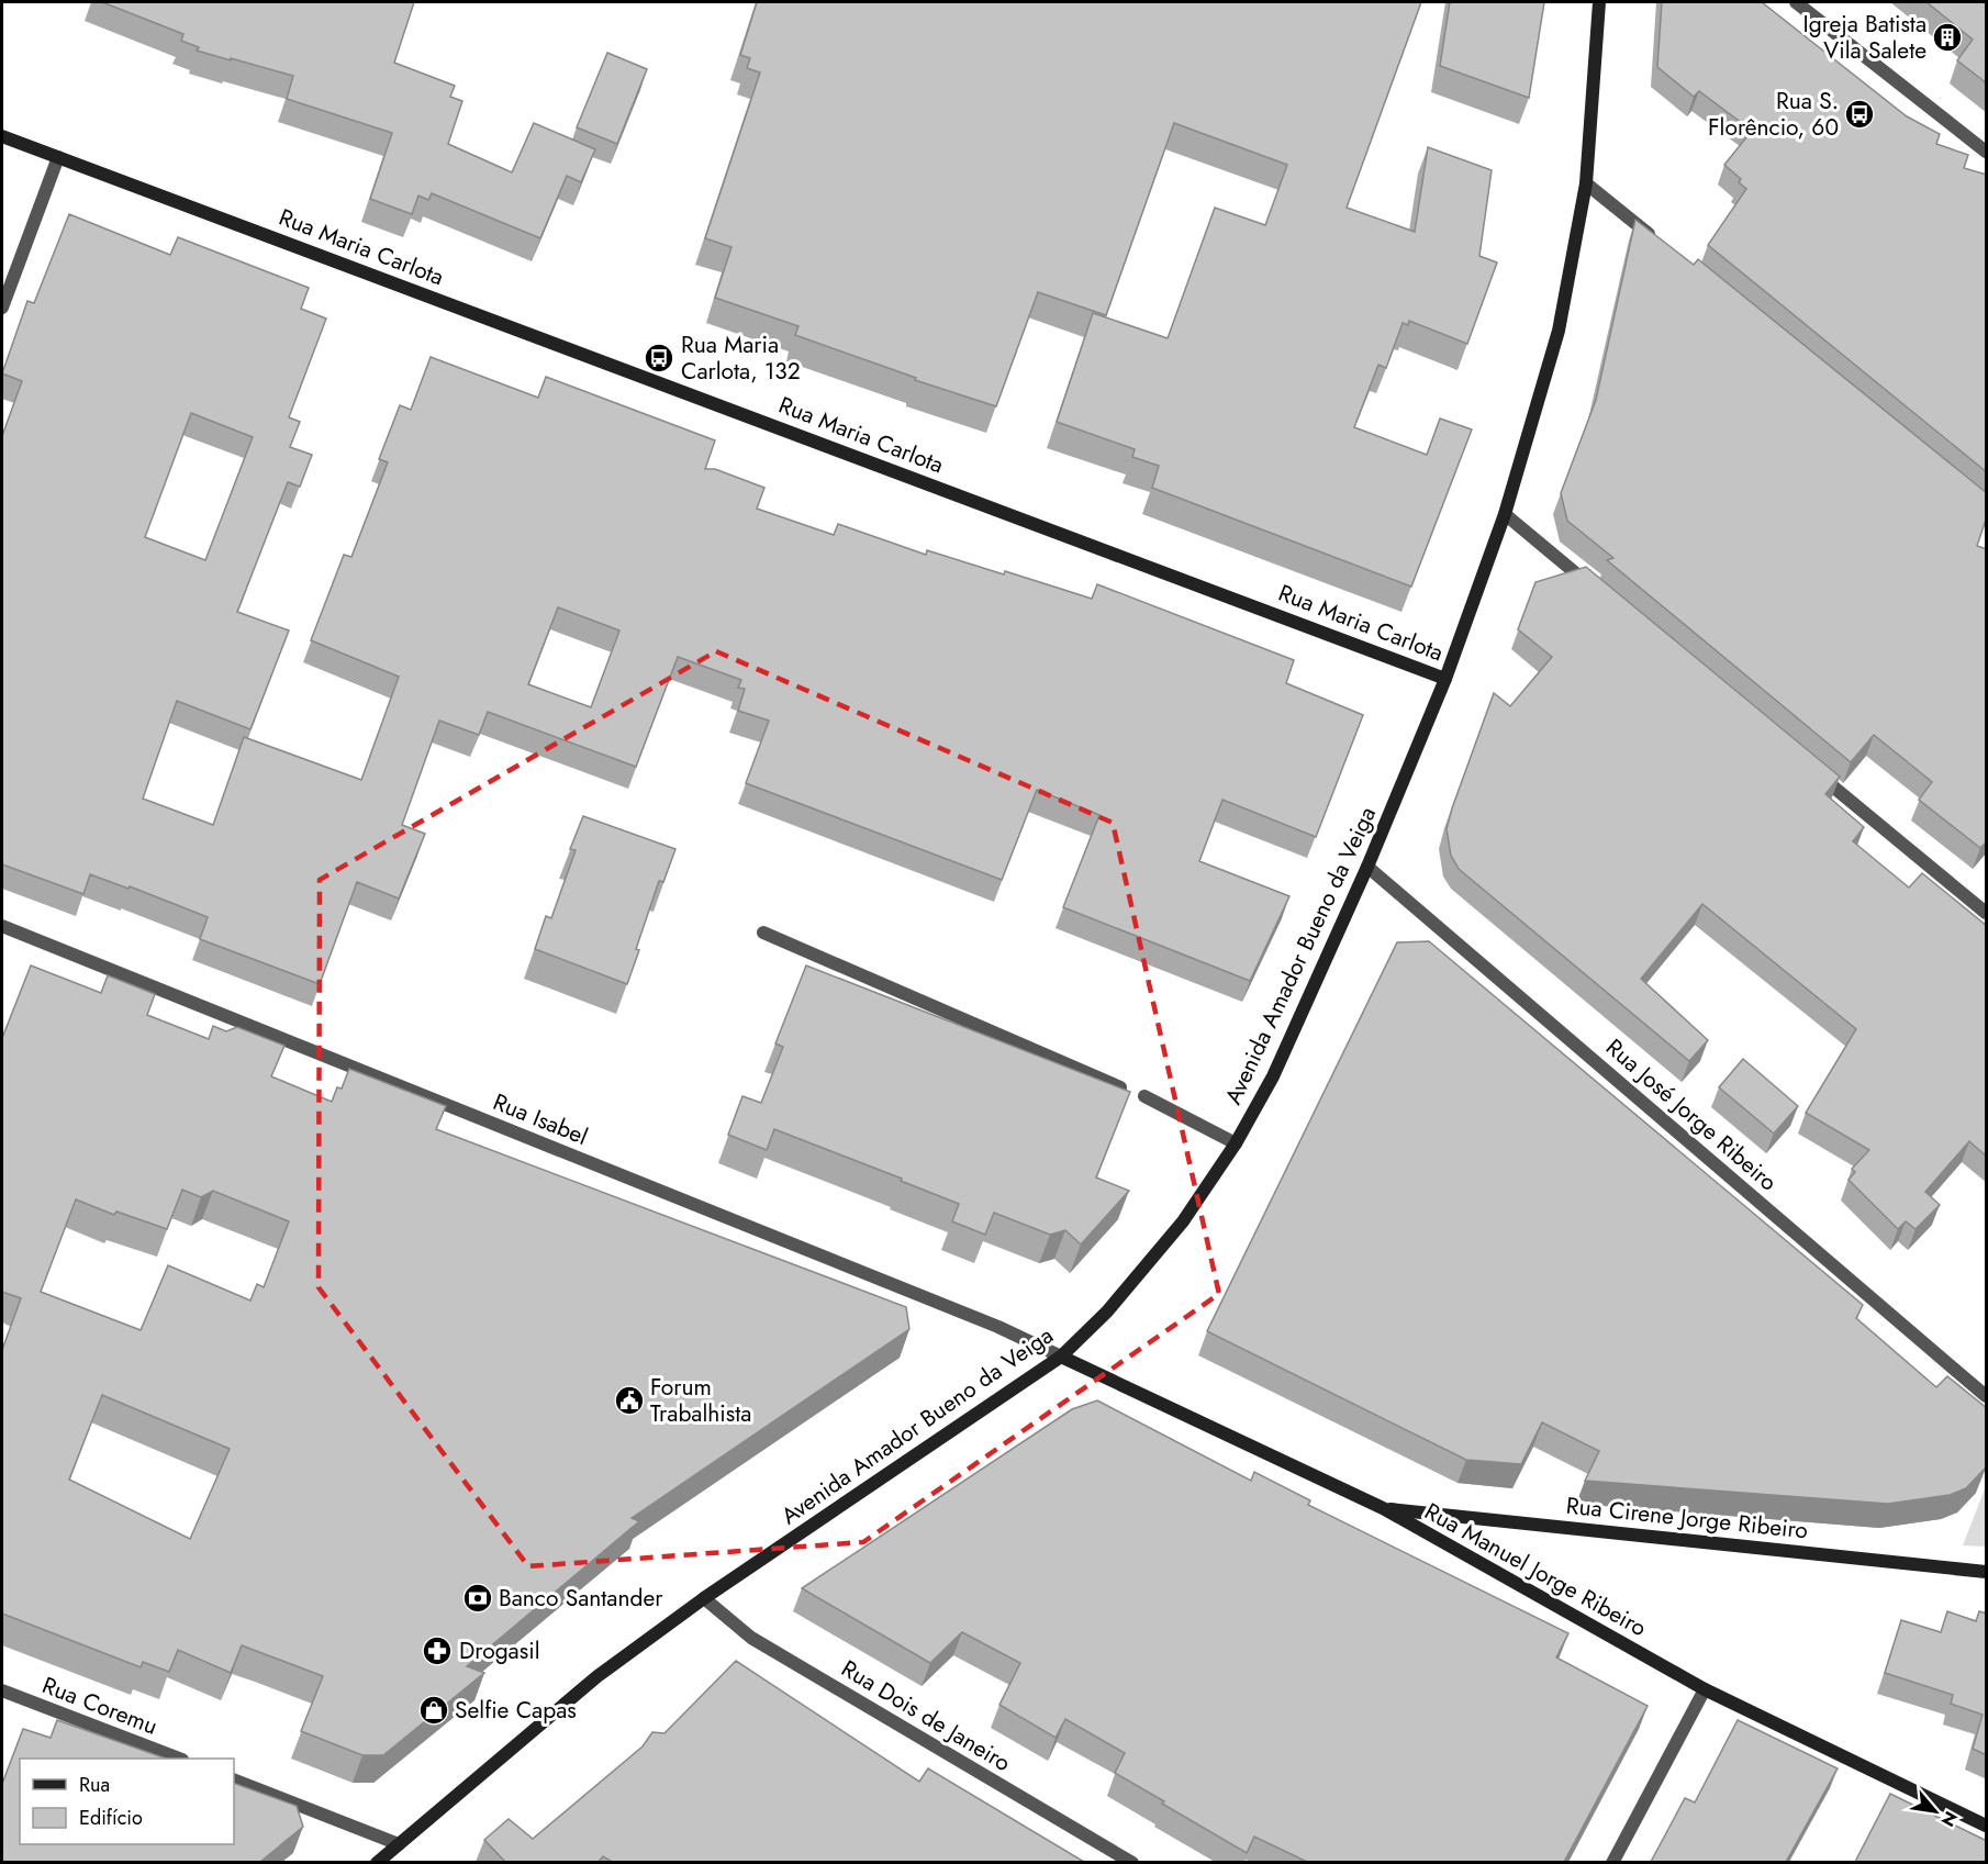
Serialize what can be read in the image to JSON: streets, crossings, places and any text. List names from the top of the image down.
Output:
{
  "streets": {
    "street": [
      "Rua Maria Carlota",
      "Avenida Amador Bueno da Veiga",
      "Rua José Jorge Ribeiro",
      "Rua Isabel",
      "Rua Cirene Jorge Ribeiro",
      "Rua Manuel Jorge Ribeiro",
      "Rua Coremu",
      "Rua Dois de Janeiro"
    ]
  },
  "crossings": [
    ["Rua Maria Carlota", "Avenida Amador Bueno da Veiga"],
    ["Avenida Amador Bueno da Veiga", "Rua José Jorge Ribeiro"],
    ["Avenida Amador Bueno da Veiga", "Rua Isabel"],
    ["Avenida Amador Bueno da Veiga", "Rua Manuel Jorge Ribeiro"],
    ["Avenida Amador Bueno da Veiga", "Rua Dois de Janeiro"],
    ["Rua Isabel", "Rua Manuel Jorge Ribeiro"],
    ["Rua Cirene Jorge Ribeiro", "Rua Manuel Jorge Ribeiro"]
  ],
  "places": {
    "building": ["Igreja Batista Vila Salete"],
    "bus stop": ["Rua S. Florêncio, 60", "Rua Maria Carlota, 132"],
    "public building": ["Forum Trabalhista"],
    "bank": ["Banco Santander"],
    "pharmacy": ["Drogasil"],
    "shop": ["Selfie Capas"]
  },
  "legend": ["Rua", "Edifício"],
  "north": "bottom right"
}
